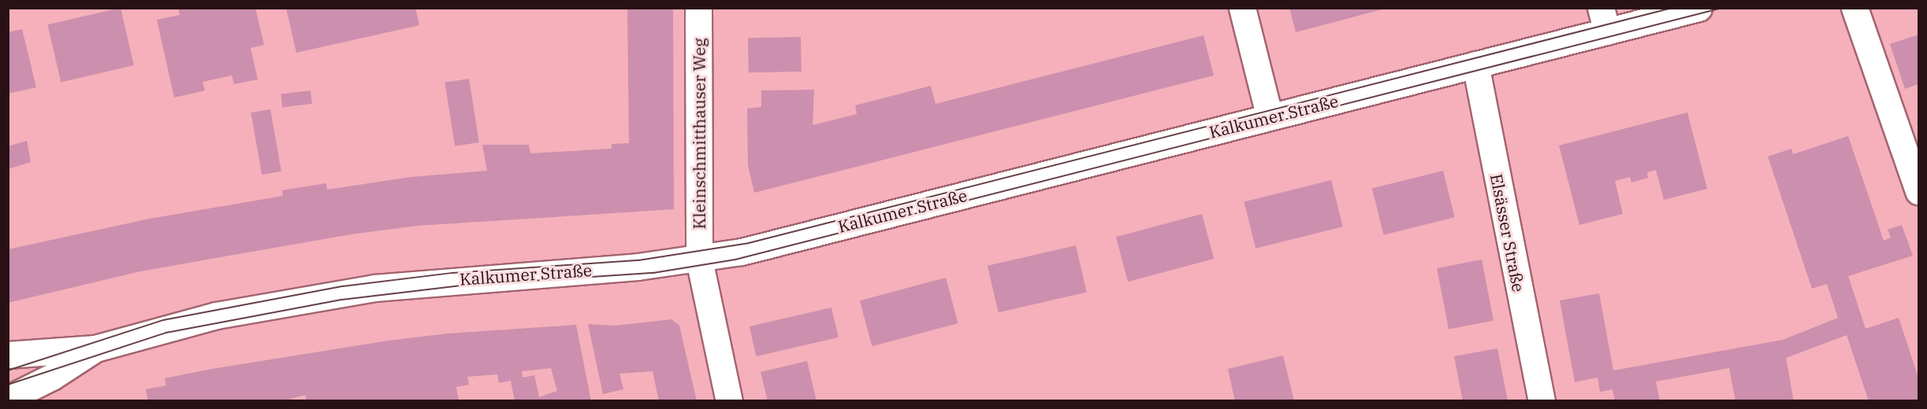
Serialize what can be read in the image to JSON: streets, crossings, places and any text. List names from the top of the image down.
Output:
{
  "streets": {
    "main road": ["Kalkumer Straße", "Kleinschmitthauser Weg", "Elsässer Straße"]
  },
  "crossings": [
    ["Kalkumer Straße", "Kleinschmitthauser Weg"],
    ["Kalkumer Straße", "Elsässer Straße"]
  ]
}
